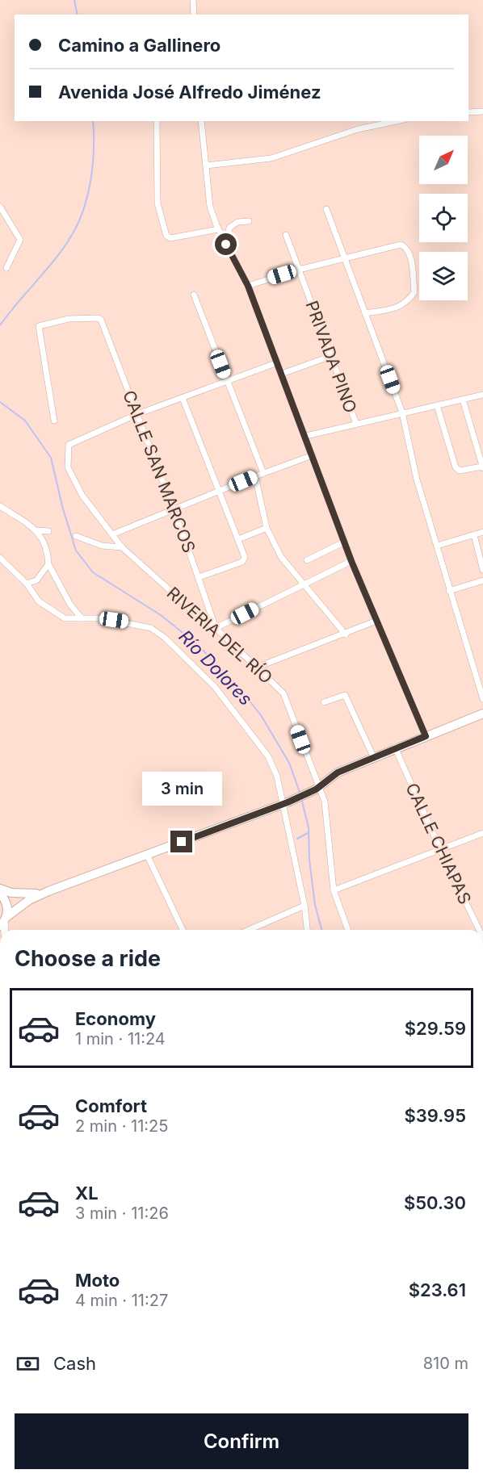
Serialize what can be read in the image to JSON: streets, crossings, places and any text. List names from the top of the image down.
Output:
{
  "streets": {
    "street": [
      "PRIVADA PINO",
      "CALLE SAN MARCOS",
      "RIVERIA DEL RÍO",
      "CALLE CHIAPAS"
    ]
  },
  "crossings": [
    ["CALLE SAN MARCOS", "RIVERIA DEL RÍO"]
  ],
  "water": ["Río Dolores"],
  "north": "top right",
  "page": {
    "banner": ["Camino a Gallinero", "Avenida José Alfredo Jiménez"],
    "bubble": "3 min",
    "heading": "Choose a ride",
    "list": [
      {
        "name": "Economy",
        "note": "1 min · 11:24",
        "value": "$29.59"
      },
      {
        "name": "Comfort",
        "note": "2 min · 11:25",
        "value": "$39.95"
      },
      {
        "name": "XL",
        "note": "3 min · 11:26",
        "value": "$50.30"
      },
      {
        "name": "Moto",
        "note": "4 min · 11:27",
        "value": "$23.61"
      }
    ],
    "pay": ["Cash", "810 m"],
    "buttons": "Confirm"
  }
}
